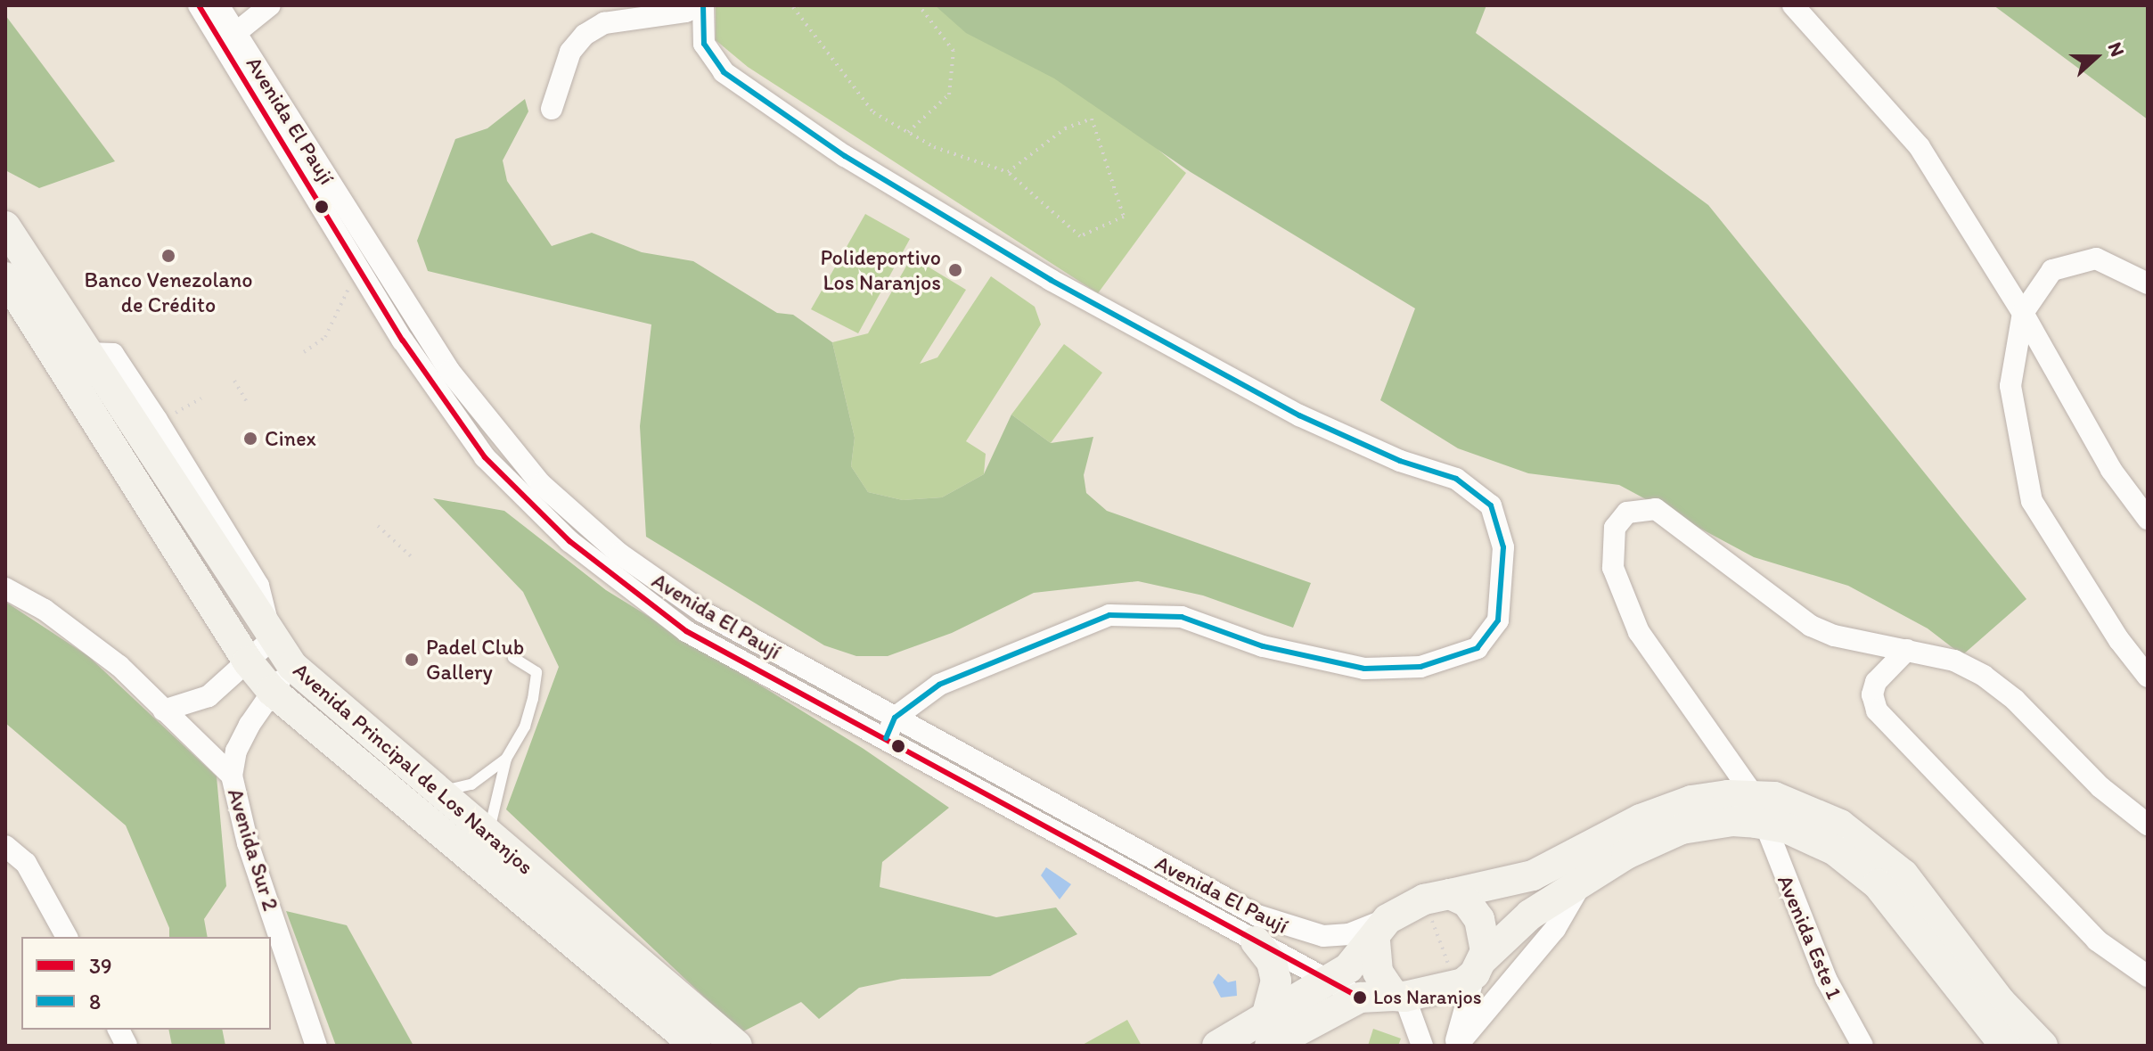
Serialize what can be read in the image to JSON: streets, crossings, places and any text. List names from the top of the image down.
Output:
{
  "streets": {
    "main road": ["Avenida Principal de Los Naranjos"],
    "street": ["Avenida El Paují", "Avenida Sur 2", "Avenida Este 1"]
  },
  "crossings": [
    ["Avenida Principal de Los Naranjos", "Avenida Sur 2"]
  ],
  "places": [
    "Banco Venezolano de Crédito",
    "Polideportivo Los Naranjos",
    "Cinex",
    "Padel Club Gallery",
    "Los Naranjos"
  ],
  "lines": ["transit line 39", "transit line 8"],
  "legend": ["39", "8"],
  "north": "right"
}
